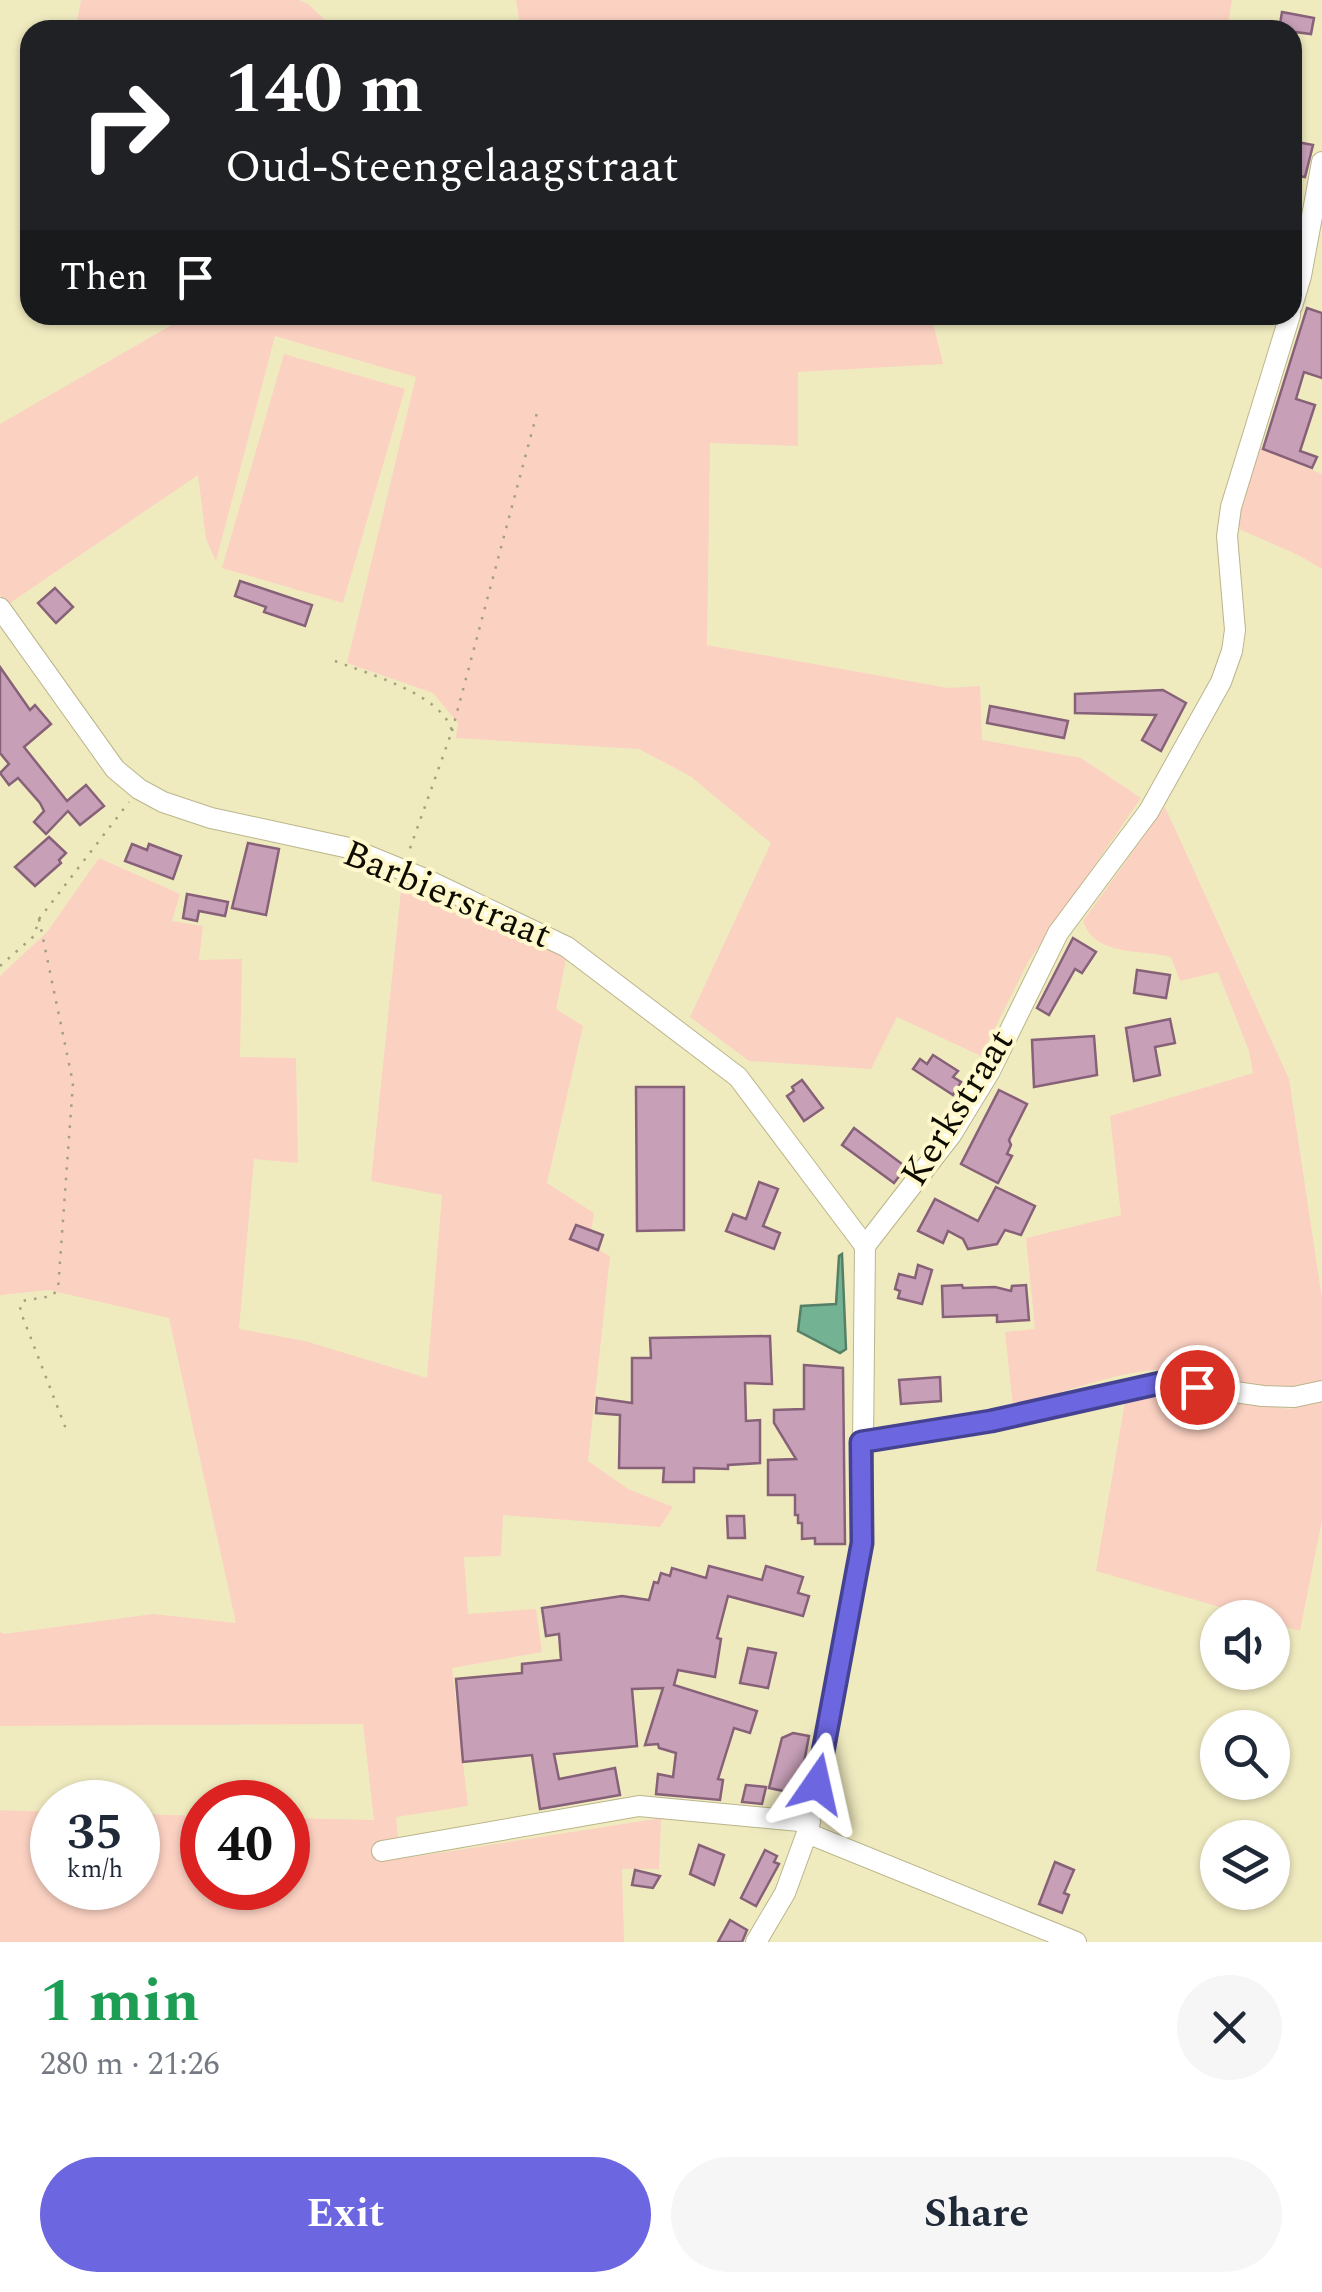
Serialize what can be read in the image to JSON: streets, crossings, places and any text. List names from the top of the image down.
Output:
{
  "streets": {
    "street": ["Barbierstraat", "Kerkstraat"]
  },
  "crossings": [
    ["Barbierstraat", "Kerkstraat"]
  ],
  "page": {
    "turn": ["140 m", "Oud-Steengelaagstraat"],
    "then": "Then",
    "speed": "35 km/h",
    "limit": "40",
    "heading": ["1 min", "280 m · 21:26"],
    "buttons": ["Exit", "Share"]
  }
}
